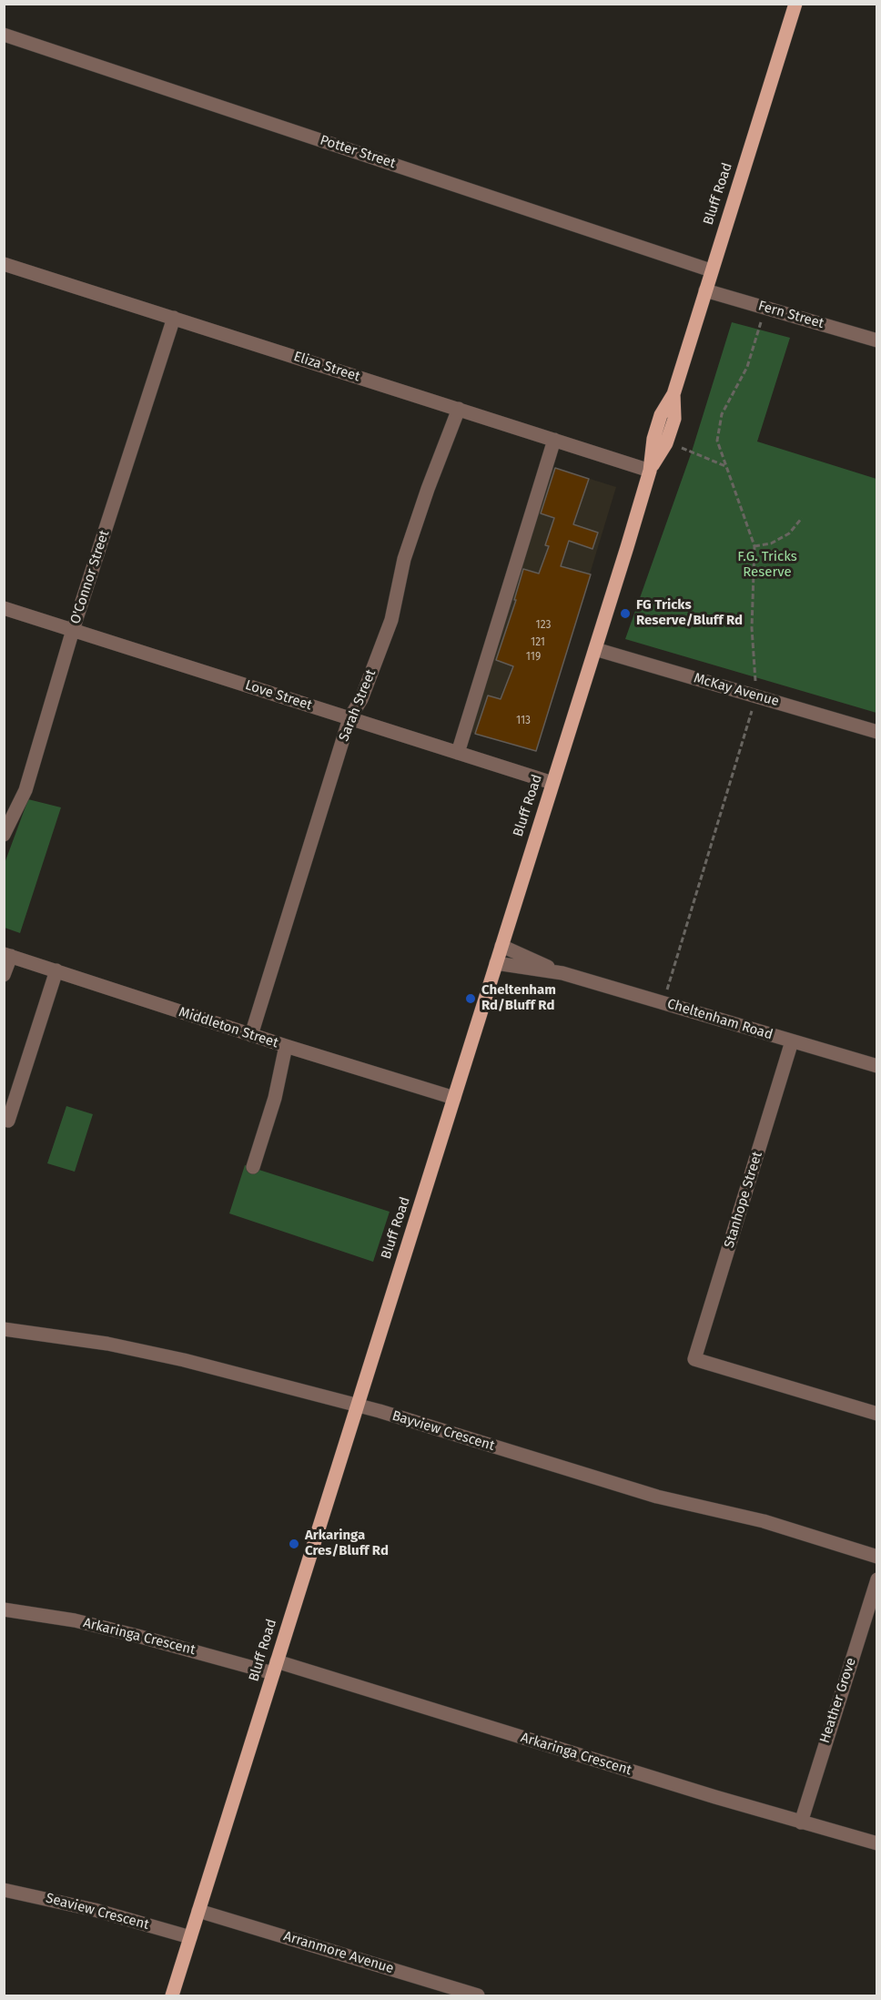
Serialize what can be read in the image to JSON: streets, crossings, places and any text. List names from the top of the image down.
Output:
{
  "streets": {
    "main road": ["Bluff Road"],
    "street": [
      "Potter Street",
      "Fern Street",
      "Eliza Street",
      "O'Connor Street",
      "McKay Avenue",
      "Love Street",
      "Sarah Street",
      "Cheltenham Road",
      "Middleton Street",
      "Stanhope Street",
      "Bayview Crescent",
      "Arkaringa Crescent",
      "Heather Grove",
      "Seaview Crescent",
      "Arranmore Avenue"
    ]
  },
  "crossings": [
    ["Potter Street", "Bluff Road"],
    ["Bluff Road", "Fern Street"],
    ["Bluff Road", "Eliza Street"],
    ["Bluff Road", "McKay Avenue"],
    ["Bluff Road", "Love Street"],
    ["Bluff Road", "Cheltenham Road"],
    ["Bluff Road", "Middleton Street"],
    ["Bluff Road", "Bayview Crescent"],
    ["Bluff Road", "Arkaringa Crescent"],
    ["Bluff Road", "Seaview Crescent"],
    ["Bluff Road", "Arranmore Avenue"],
    ["Eliza Street", "O'Connor Street"],
    ["Eliza Street", "Sarah Street"],
    ["O'Connor Street", "Love Street"],
    ["Love Street", "Sarah Street"],
    ["Sarah Street", "Middleton Street"],
    ["Cheltenham Road", "Stanhope Street"],
    ["Arkaringa Crescent", "Heather Grove"]
  ],
  "parks": ["F.G. Tricks Reserve"],
  "places": ["FG Tricks Reserve/Bluff Rd", "Cheltenham Rd/Bluff Rd", "Arkaringa Cres/Bluff Rd"],
  "house_numbers": [
    "123",
    "121",
    "119",
    "113"
  ]
}
